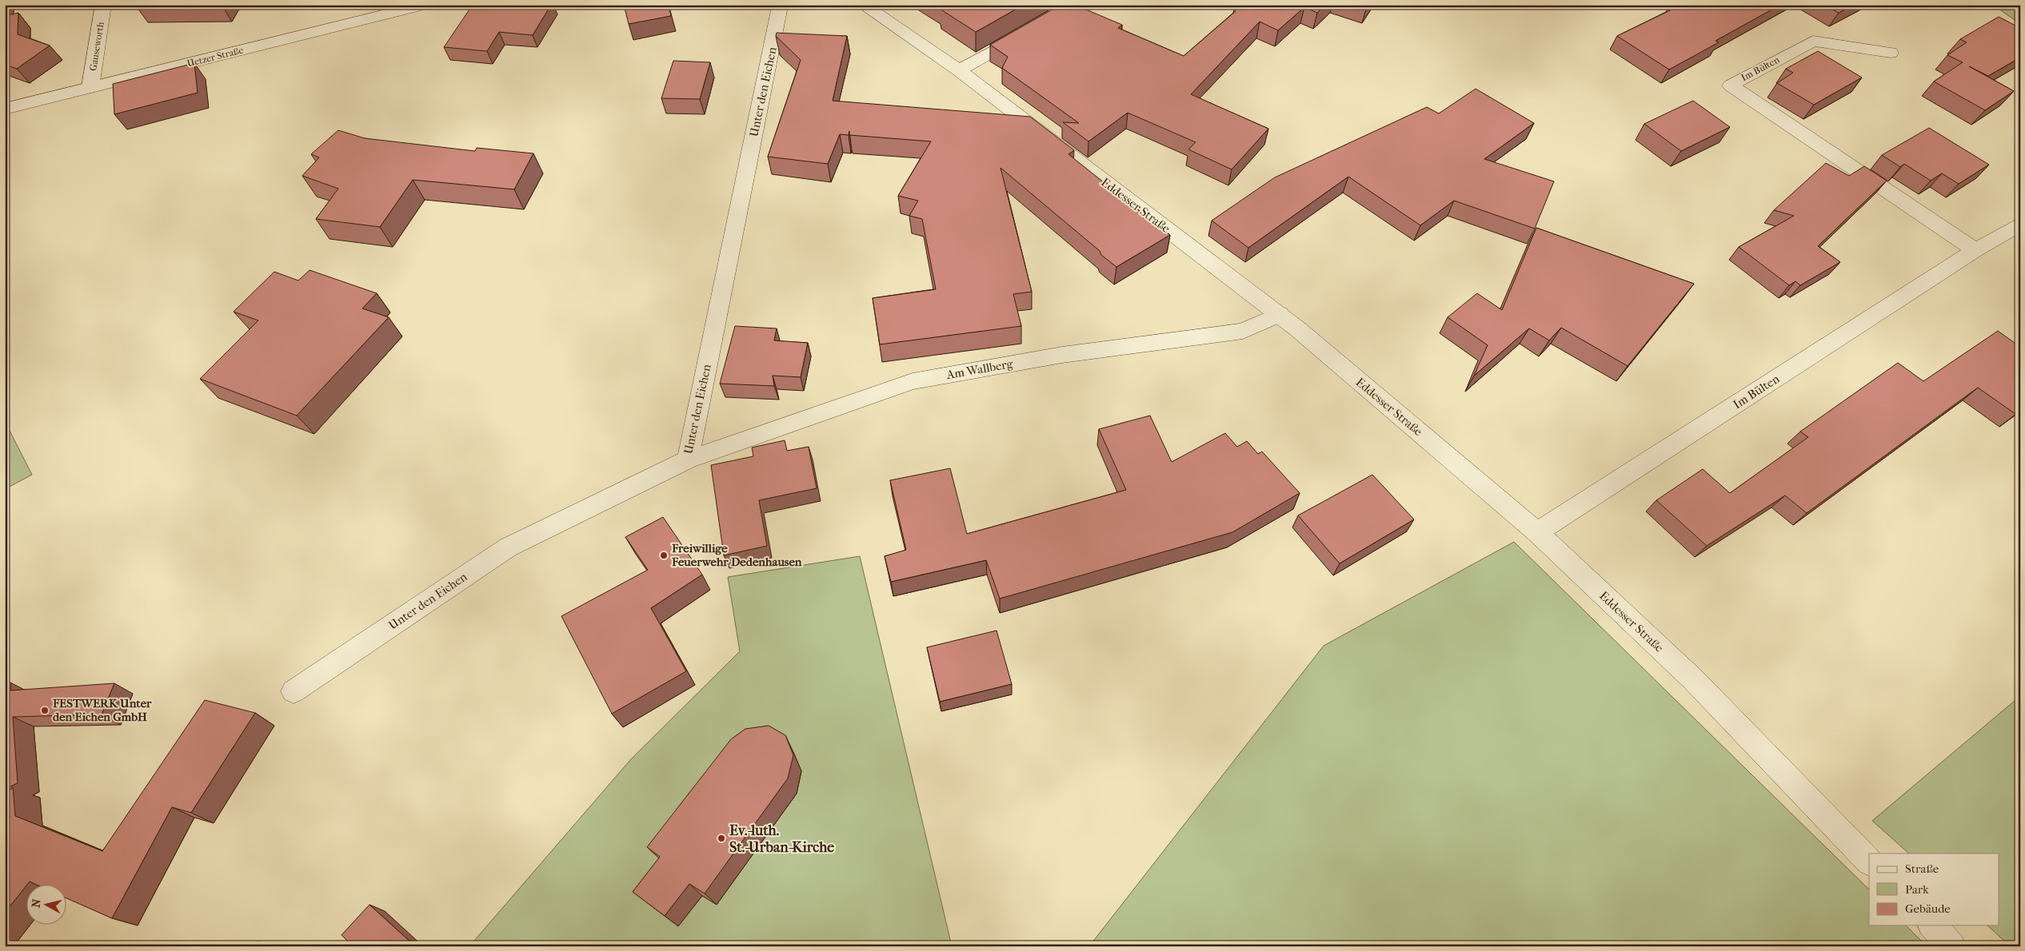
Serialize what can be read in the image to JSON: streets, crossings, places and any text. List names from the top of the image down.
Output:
{
  "streets": {
    "street": [
      "Gauseworth",
      "Uetzer Straße",
      "Im Bülten",
      "Unter den Eichen",
      "Eddesser Straße",
      "Am Wallberg"
    ]
  },
  "crossings": [
    ["Gauseworth", "Uetzer Straße"],
    ["Im Bülten", "Eddesser Straße"],
    ["Unter den Eichen", "Am Wallberg"],
    ["Eddesser Straße", "Am Wallberg"]
  ],
  "places": ["Freiwillige Feuerwehr Dedenhausen", "FESTWERK Unter den Eichen GmbH", "Ev.-luth. St.-Urban-Kirche"],
  "legend": ["Straße", "Park", "Gebäude"],
  "north": "left"
}
